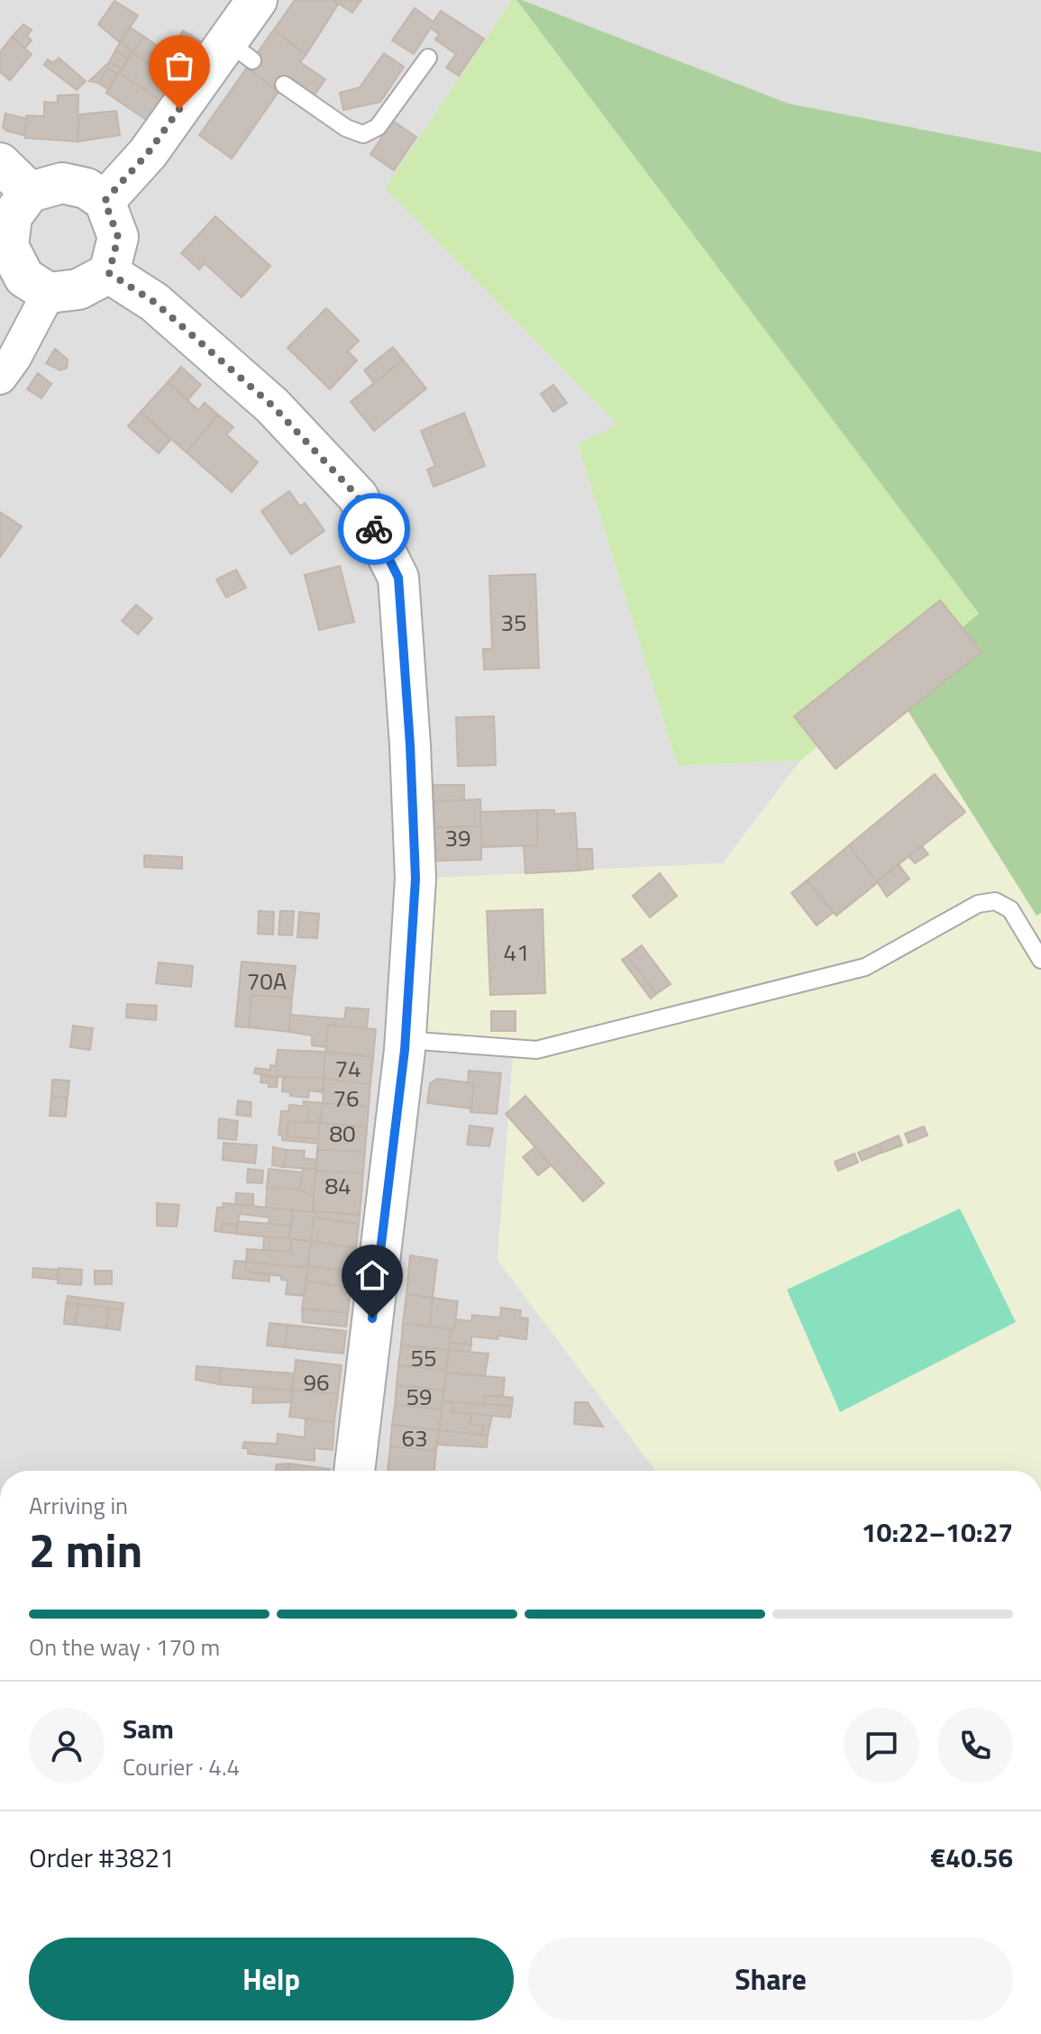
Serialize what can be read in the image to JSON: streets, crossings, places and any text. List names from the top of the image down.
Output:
{
  "house_numbers": [
    "35",
    "39",
    "41",
    "70A",
    "74",
    "76",
    "80",
    "84",
    "55",
    "96",
    "59",
    "63"
  ],
  "page": {
    "heading": ["2 min", "Arriving in", "10:22–10:27"],
    "panel": [
      "Sam",
      "Courier · 4.4",
      "Order #3821",
      "€40.56"
    ],
    "bar": "On the way · 170 m",
    "buttons": ["Help", "Share"]
  }
}
